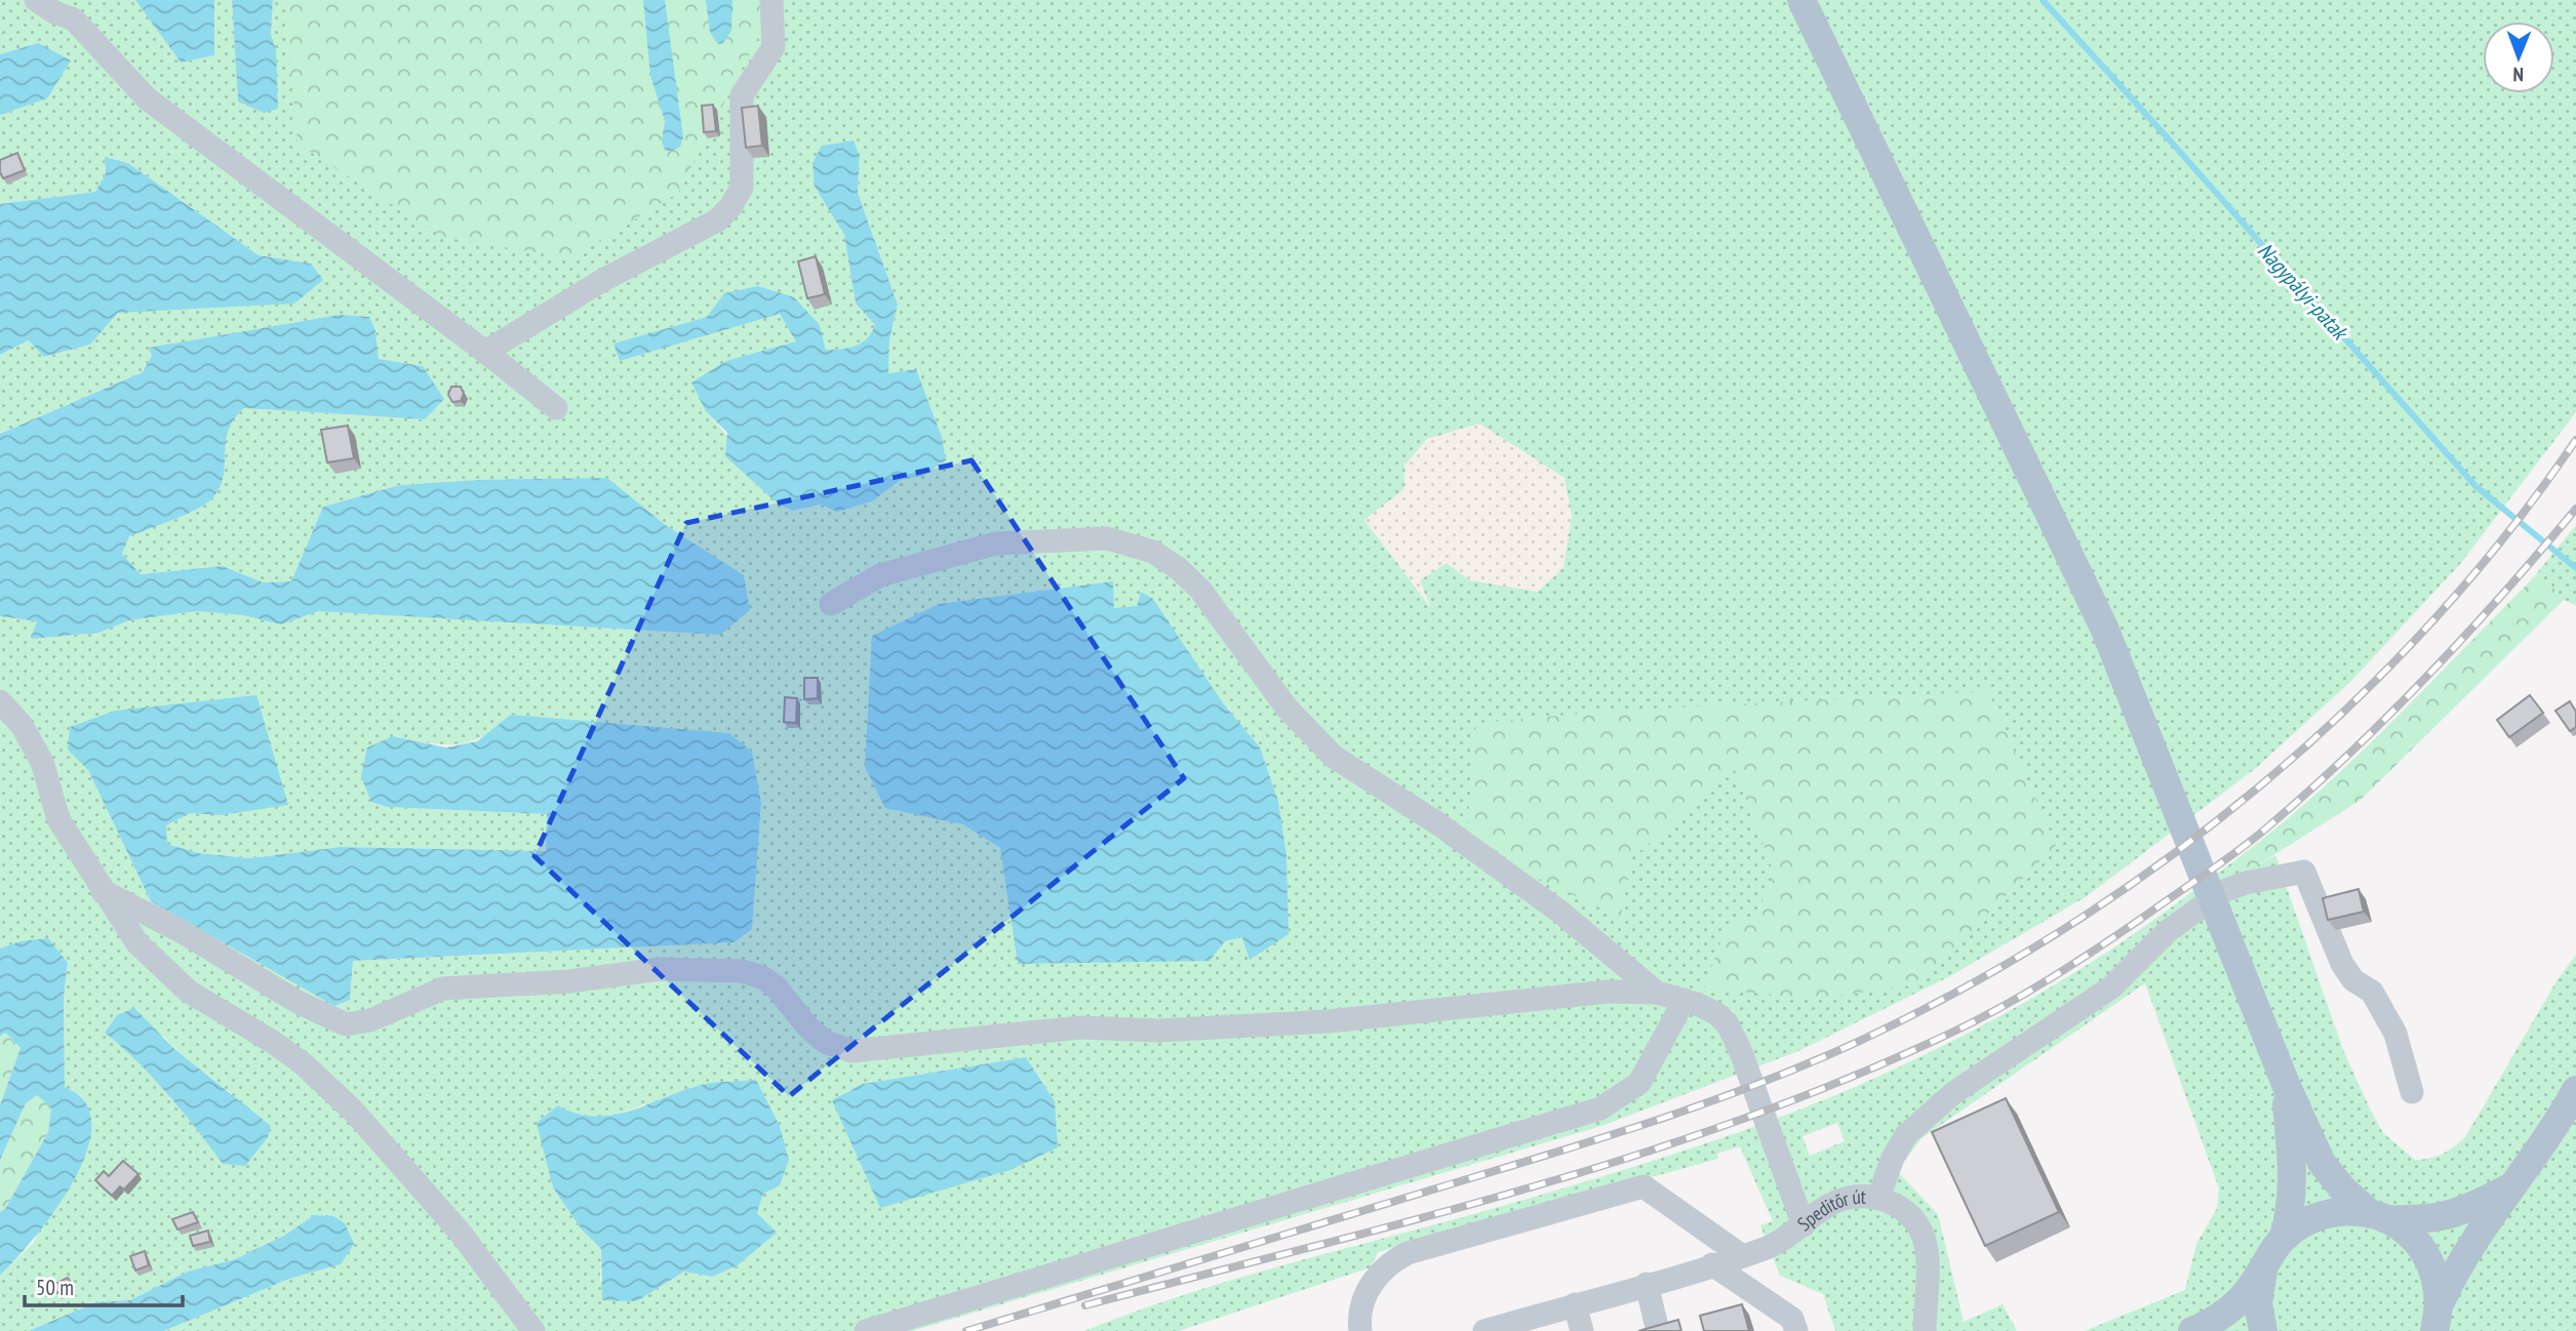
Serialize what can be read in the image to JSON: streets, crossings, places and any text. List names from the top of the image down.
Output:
{
  "streets": {
    "street": ["Speditőr út"]
  },
  "water": ["Nagypályi-patak"],
  "scale_bar": "50 m",
  "north": "bottom"
}
